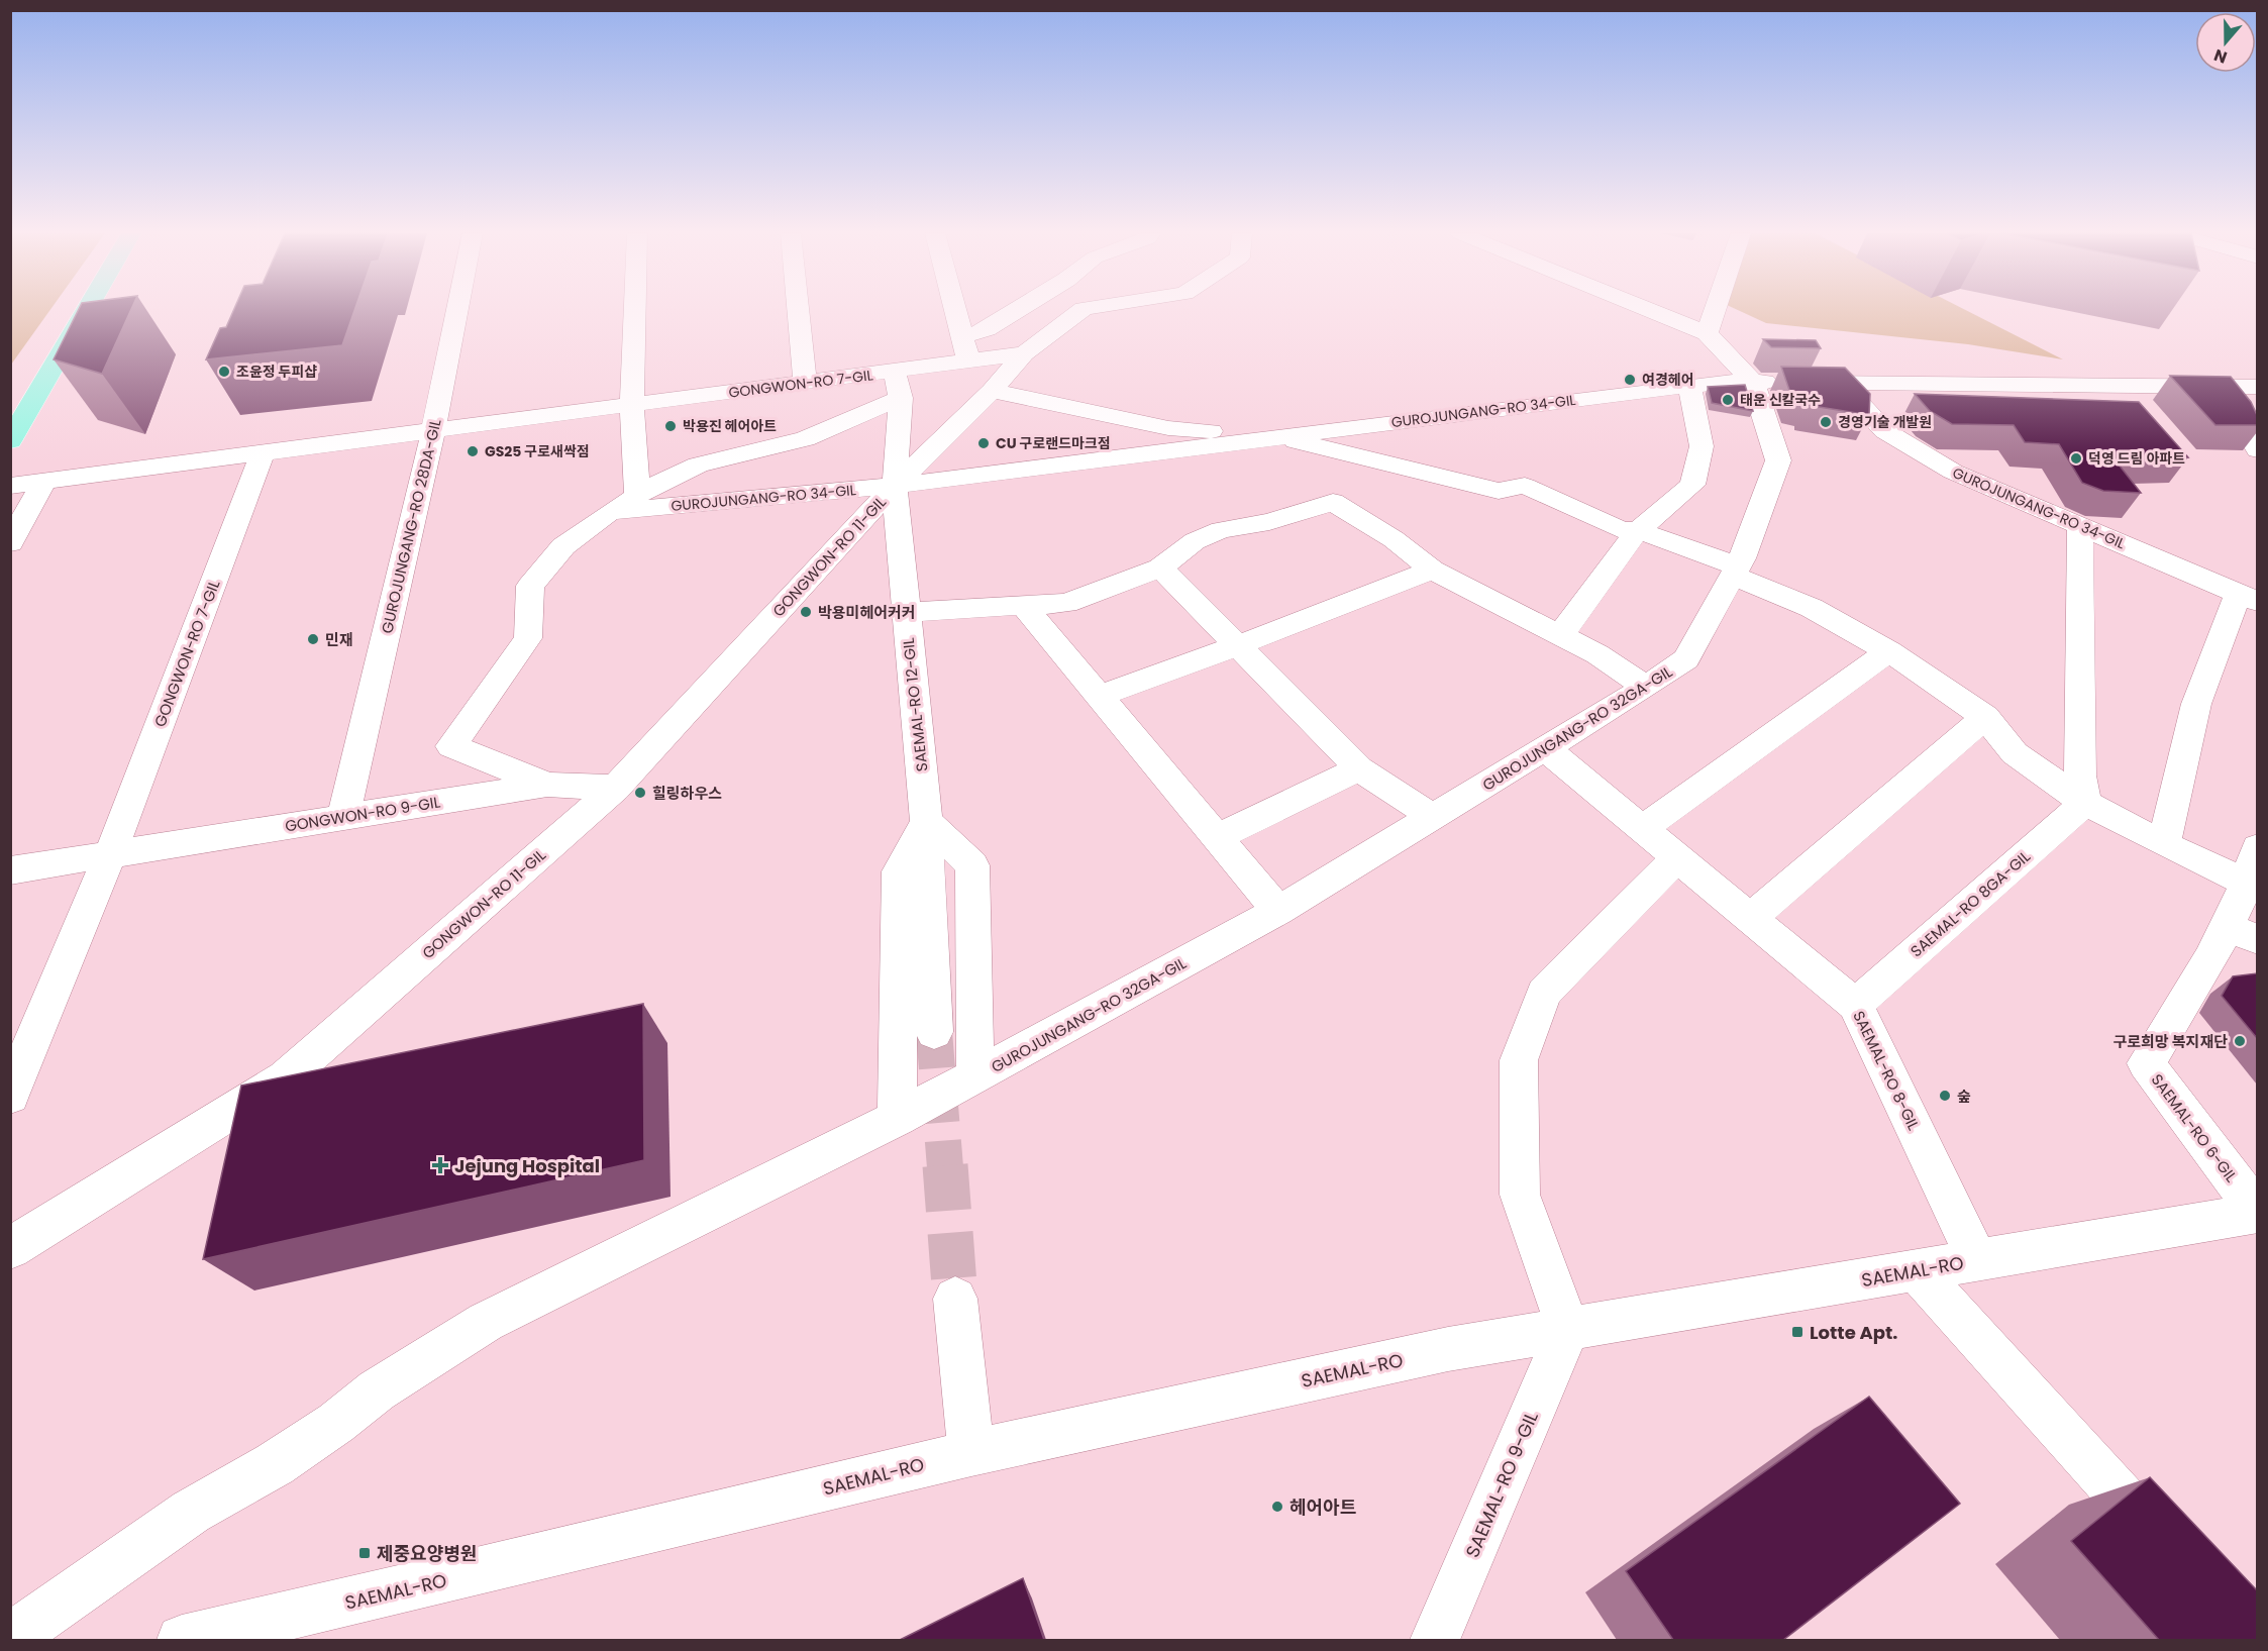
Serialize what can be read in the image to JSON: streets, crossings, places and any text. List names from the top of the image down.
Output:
{
  "streets": {
    "street": [
      "GONGWON-RO 7-GIL",
      "GUROJUNGANG-RO 34-GIL",
      "GUROJUNGANG-RO 28DA-GIL",
      "GONGWON-RO 11-GIL",
      "SAEMAL-RO 12-GIL",
      "GUROJUNGANG-RO 32GA-GIL",
      "GONGWON-RO 9-GIL",
      "SAEMAL-RO 8GA-GIL",
      "SAEMAL-RO 8-GIL",
      "SAEMAL-RO 6-GIL",
      "SAEMAL-RO",
      "SAEMAL-RO 9-GIL"
    ]
  },
  "crossings": [
    ["GONGWON-RO 7-GIL", "GUROJUNGANG-RO 28DA-GIL"],
    ["GONGWON-RO 7-GIL", "GONGWON-RO 11-GIL"],
    ["GONGWON-RO 7-GIL", "SAEMAL-RO 12-GIL"],
    ["GONGWON-RO 7-GIL", "GONGWON-RO 9-GIL"],
    ["GUROJUNGANG-RO 34-GIL", "GONGWON-RO 11-GIL"],
    ["GUROJUNGANG-RO 34-GIL", "SAEMAL-RO 12-GIL"],
    ["GUROJUNGANG-RO 34-GIL", "GUROJUNGANG-RO 32GA-GIL"],
    ["GUROJUNGANG-RO 28DA-GIL", "GONGWON-RO 9-GIL"],
    ["GONGWON-RO 11-GIL", "SAEMAL-RO 12-GIL"],
    ["GONGWON-RO 11-GIL", "GONGWON-RO 9-GIL"],
    ["GUROJUNGANG-RO 32GA-GIL", "SAEMAL-RO 8-GIL"],
    ["SAEMAL-RO 8GA-GIL", "SAEMAL-RO 8-GIL"],
    ["SAEMAL-RO 8-GIL", "SAEMAL-RO"],
    ["SAEMAL-RO 6-GIL", "SAEMAL-RO"],
    ["SAEMAL-RO", "SAEMAL-RO 9-GIL"]
  ],
  "places": {
    "other": [
      "조윤정 두피샵",
      "여경헤어",
      "태운 신칼국수",
      "경영기술 개발원",
      "박용진 헤어아트",
      "CU 구로랜드마크점",
      "GS25 구로새싹점",
      "덕영 드림 아파트",
      "박용미헤어커커",
      "민재",
      "힐링하우스",
      "구로희망 복지재단",
      "숲",
      "헤어아트"
    ],
    "health": ["Jejung Hospital"],
    "transit": ["Lotte Apt.", "제중요양병원"]
  },
  "north": "bottom"
}
